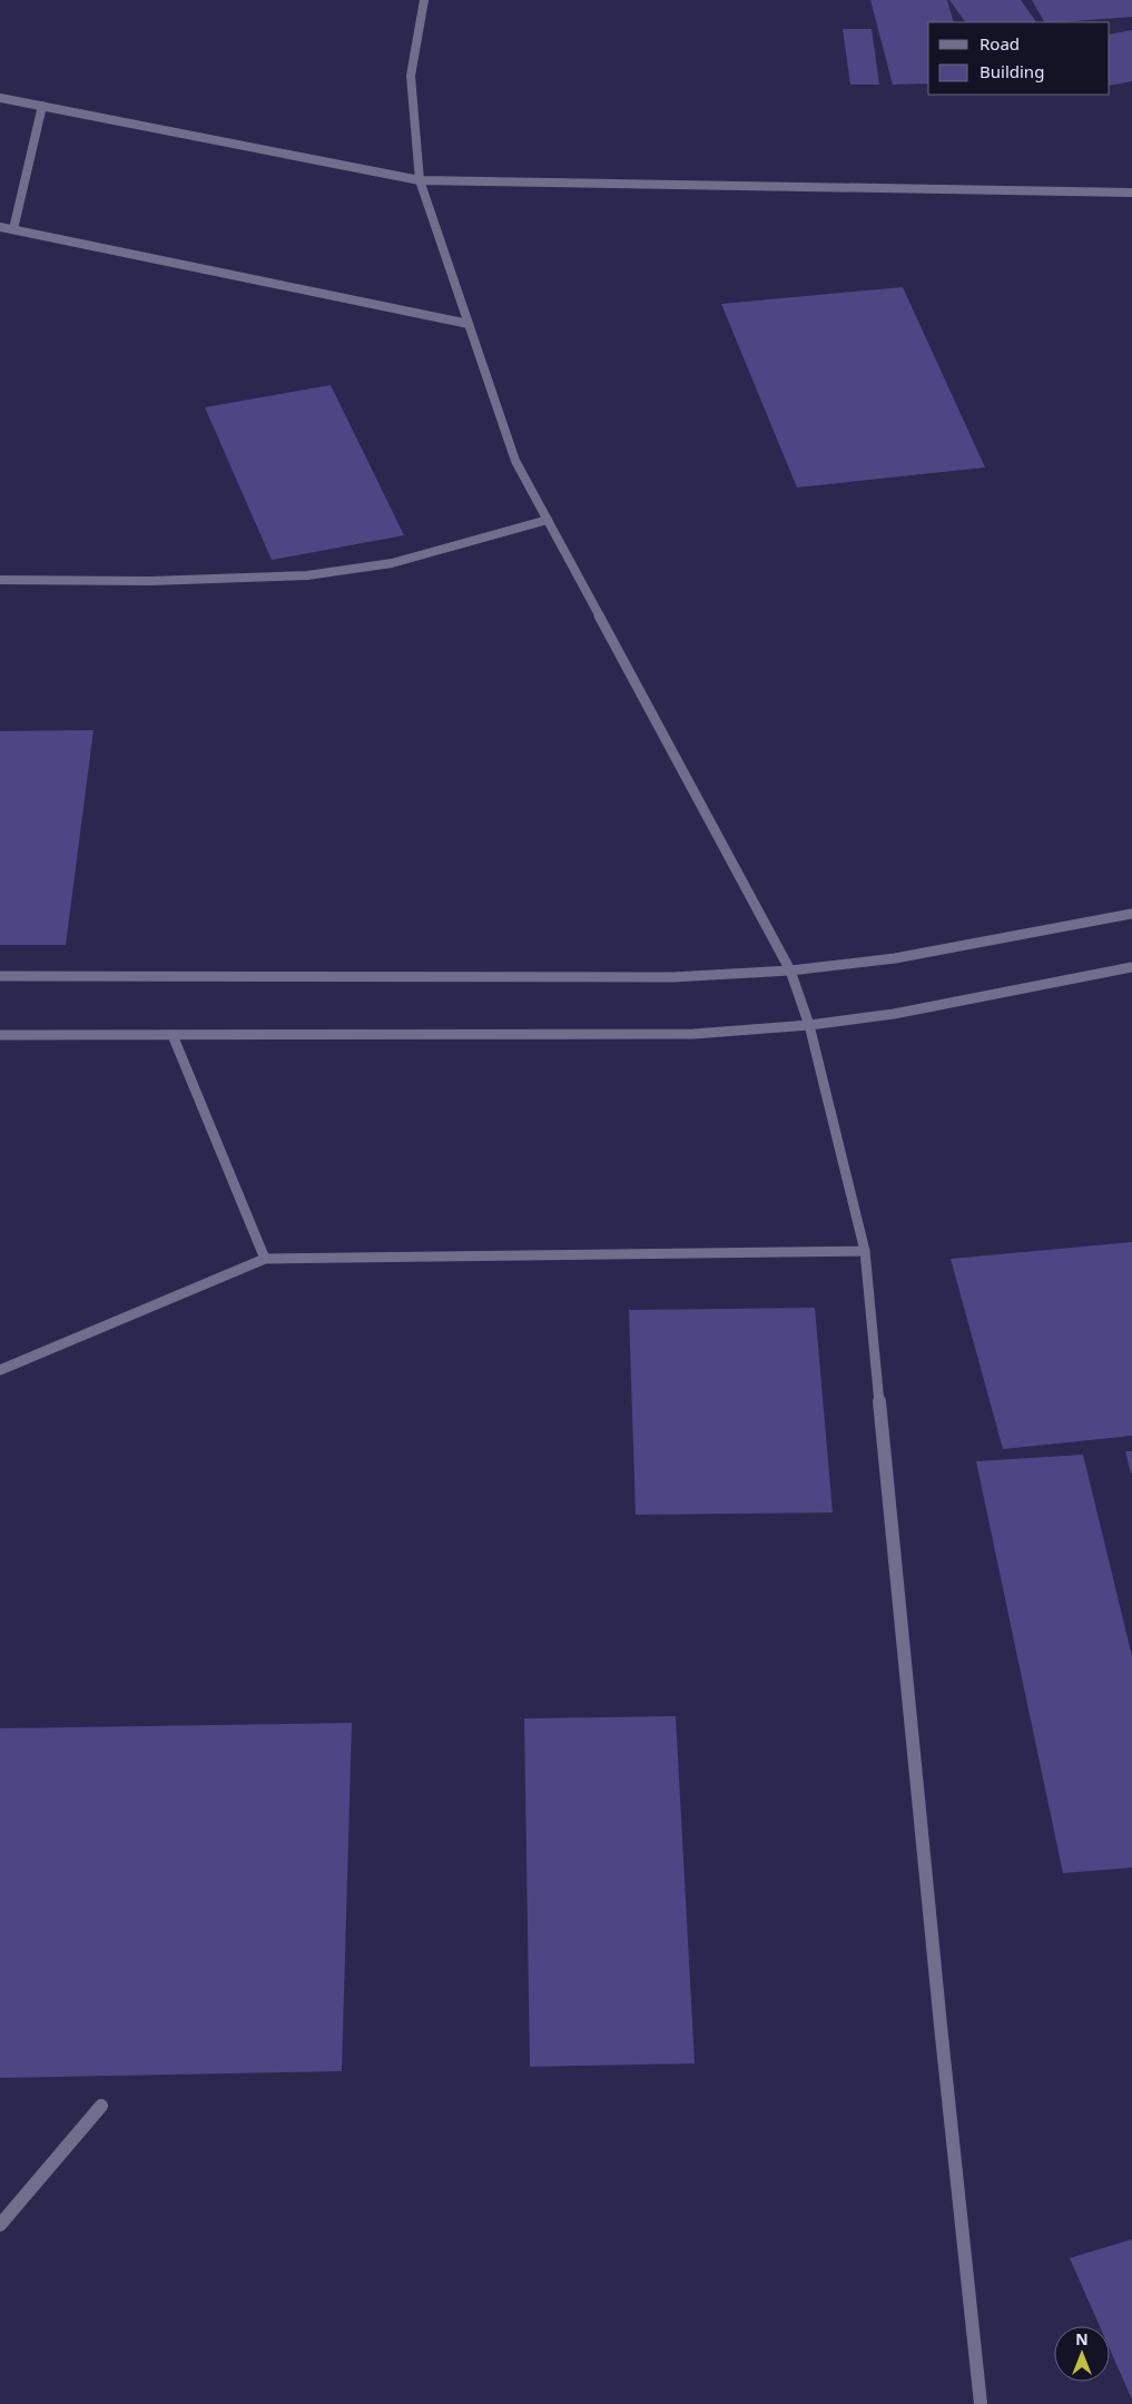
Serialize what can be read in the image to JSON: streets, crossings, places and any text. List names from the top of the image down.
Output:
{
  "legend": ["Road", "Building"],
  "north": "top"
}
